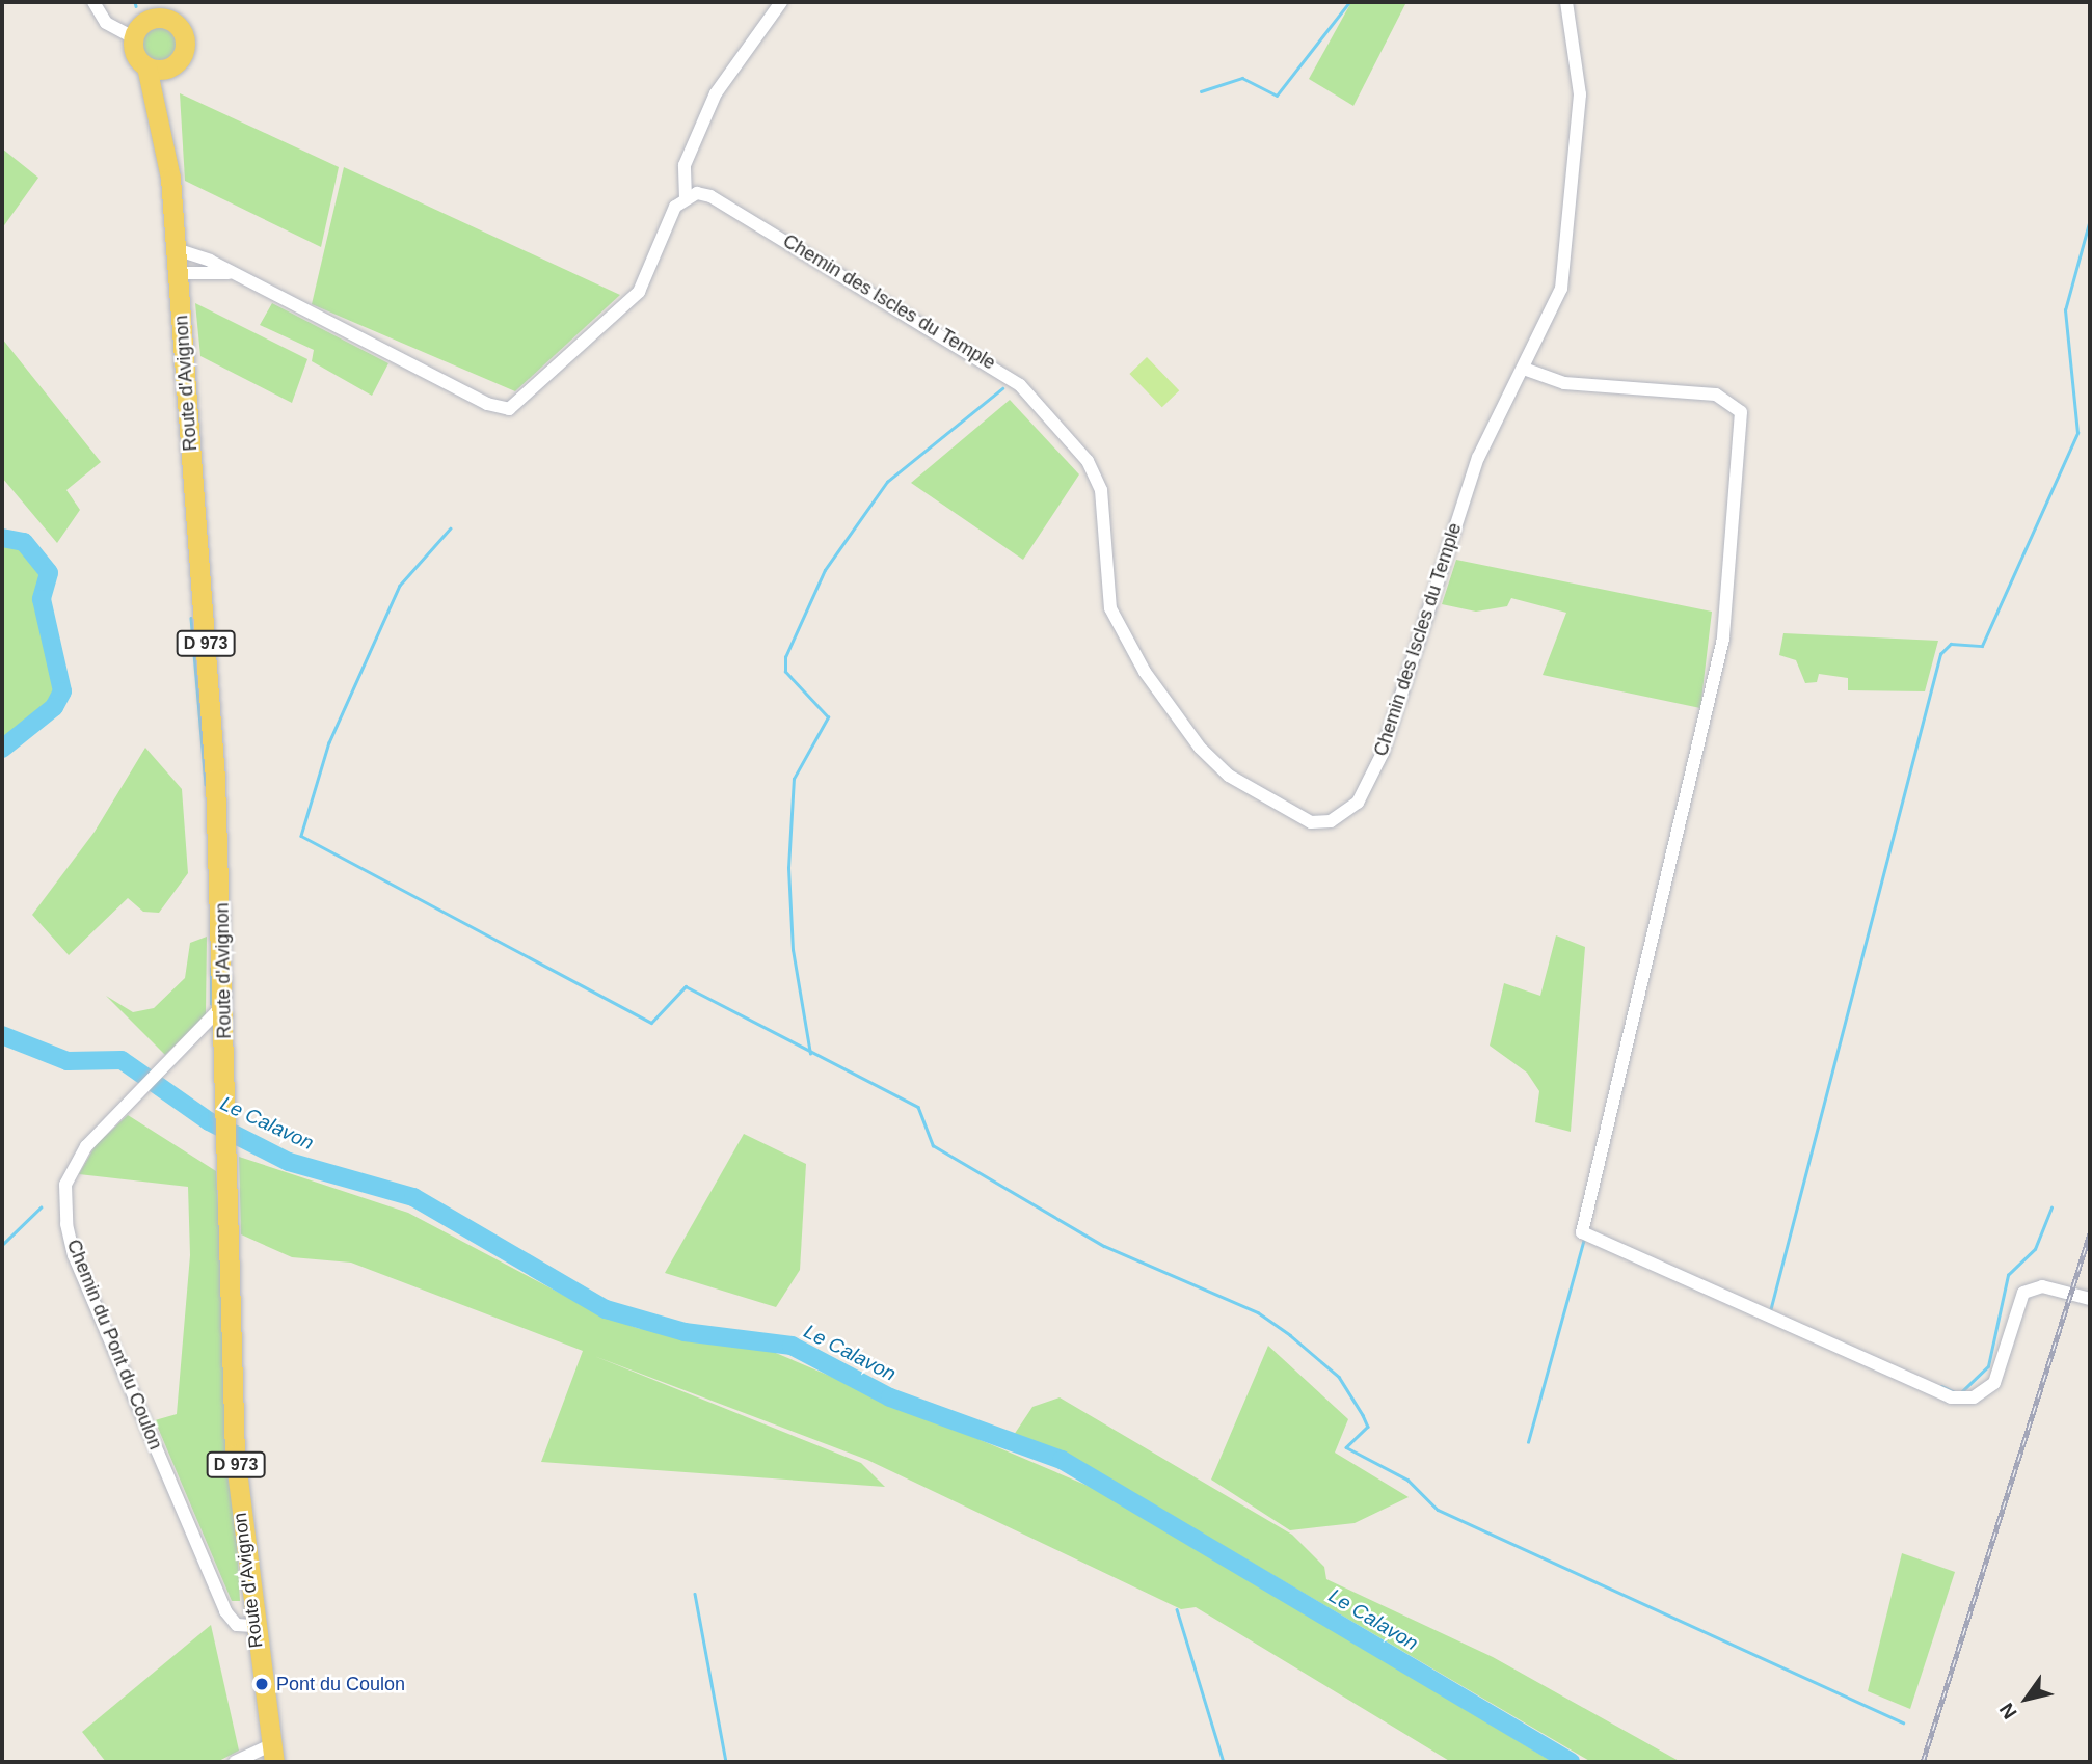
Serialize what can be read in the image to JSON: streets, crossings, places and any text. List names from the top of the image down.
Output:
{
  "streets": {
    "main road": ["Route d'Avignon", "D 973"],
    "street": ["Chemin des Iscles du Temple", "Chemin du Pont du Coulon"]
  },
  "crossings": [
    ["Route d'Avignon", "Chemin du Pont du Coulon"]
  ],
  "water": ["Le Calavon"],
  "places": ["Pont du Coulon"],
  "north": "bottom left"
}
